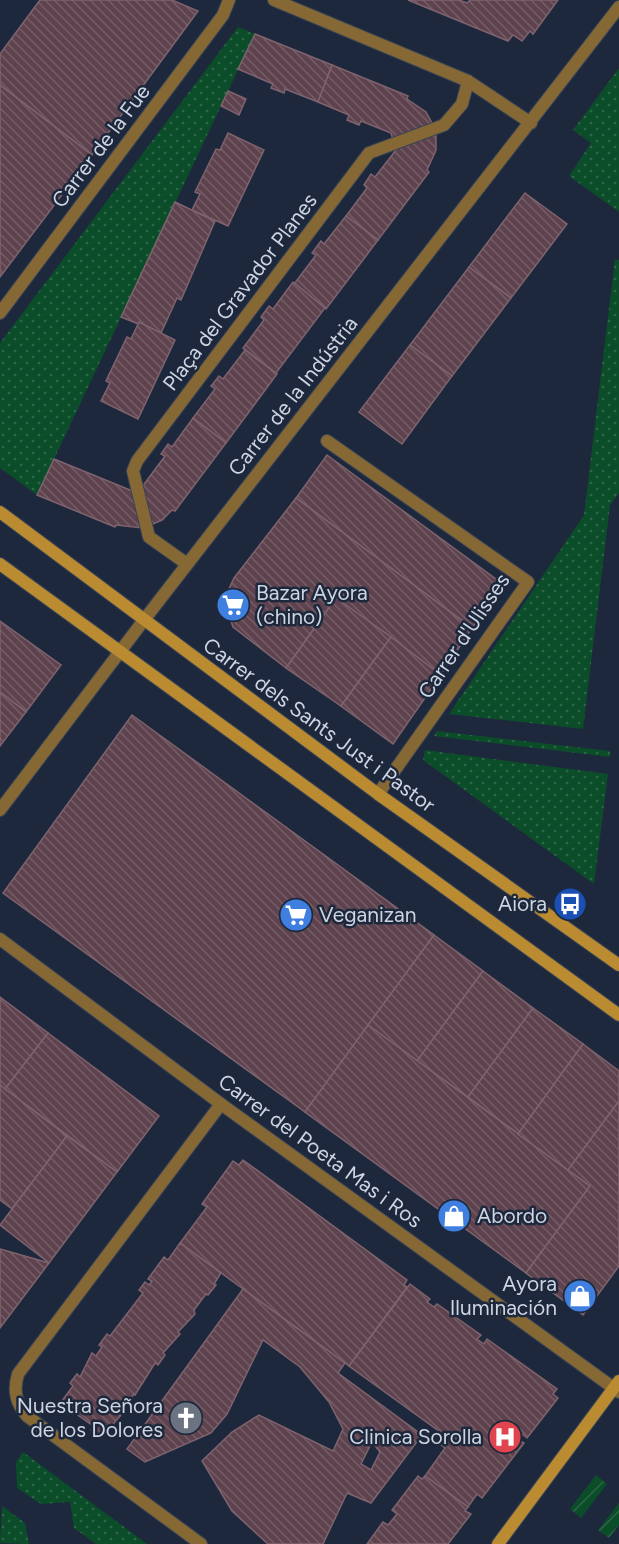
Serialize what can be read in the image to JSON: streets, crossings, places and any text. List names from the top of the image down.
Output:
{
  "streets": {
    "street": [
      "Carrer de la Fue",
      "Plaça del Gravador Planes",
      "Carrer de la Indústria",
      "Carrer d'Ulisses",
      "Carrer dels Sants Just i Pastor",
      "Carrer del Poeta Mas i Ros"
    ]
  },
  "crossings": [
    ["Plaça del Gravador Planes", "Carrer de la Indústria"],
    ["Carrer de la Indústria", "Carrer dels Sants Just i Pastor"],
    ["Carrer d'Ulisses", "Carrer dels Sants Just i Pastor"]
  ],
  "places": {
    "supermarket": ["Bazar Ayora (chino)", "Veganizan"],
    "bus stop": ["Aiora"],
    "shop": ["Abordo", "Ayora Iluminación"],
    "church": ["Nuestra Señora de los Dolores"],
    "hospital": ["Clinica Sorolla"]
  }
}
